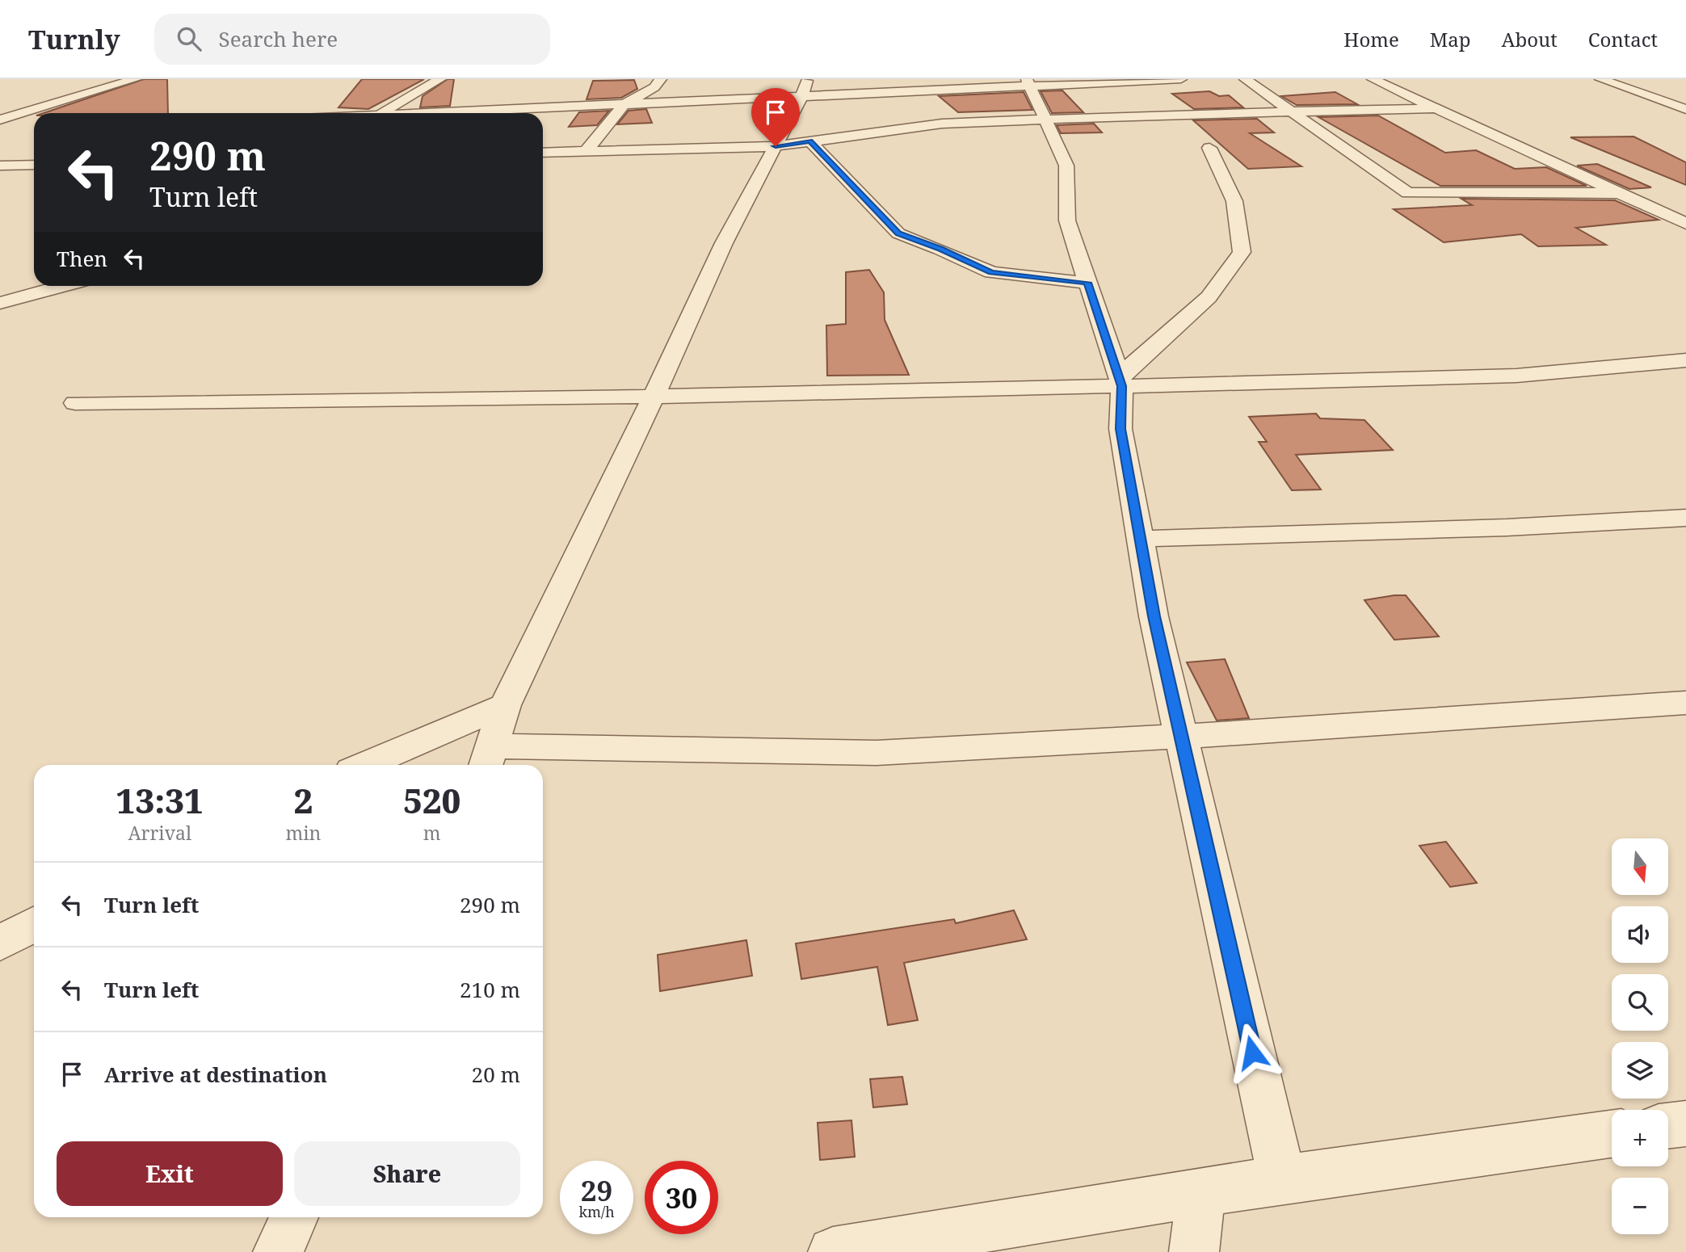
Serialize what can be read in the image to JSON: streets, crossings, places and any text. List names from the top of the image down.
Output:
{
  "north": "bottom",
  "page": {
    "header": "Turnly",
    "search": "Search here",
    "nav": [
      "Home",
      "Map",
      "About",
      "Contact"
    ],
    "turn": ["290 m", "Turn left"],
    "then": "Then",
    "eta": [
      "13:31",
      "Arrival",
      "2",
      "min",
      "520",
      "m"
    ],
    "map_buttons": ["+", "−"],
    "list": [
      {
        "name": "Turn left",
        "value": "290 m"
      },
      {
        "name": "Turn left",
        "value": "210 m"
      },
      {
        "name": "Arrive at destination",
        "value": "20 m"
      }
    ],
    "buttons": ["Exit", "Share"],
    "speed": "29 km/h",
    "limit": "30"
  }
}
